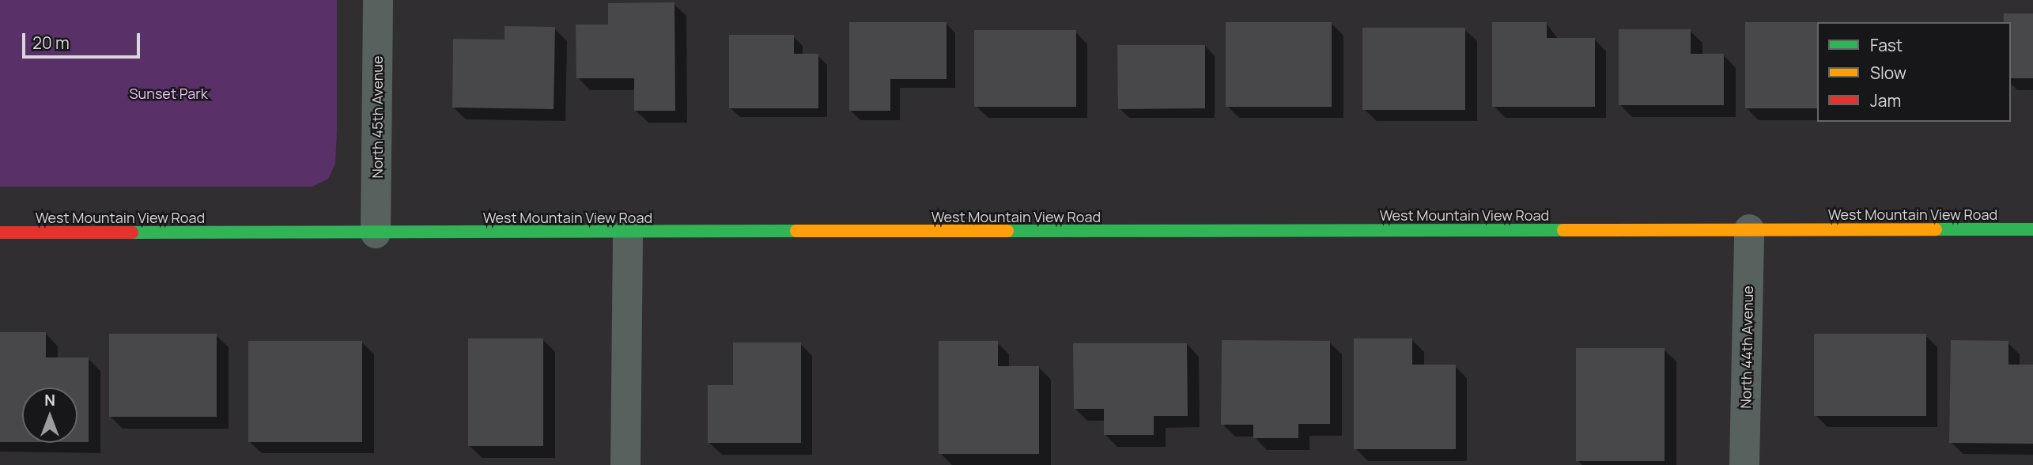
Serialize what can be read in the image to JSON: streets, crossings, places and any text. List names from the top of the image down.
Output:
{
  "streets": {
    "street": ["North 45th Avenue", "West Mountain View Road", "North 44th Avenue"]
  },
  "crossings": [
    ["North 45th Avenue", "West Mountain View Road"],
    ["West Mountain View Road", "North 44th Avenue"]
  ],
  "parks": ["Sunset Park"],
  "legend": ["Fast", "Slow", "Jam"],
  "scale_bar": "20 m",
  "north": "top"
}
